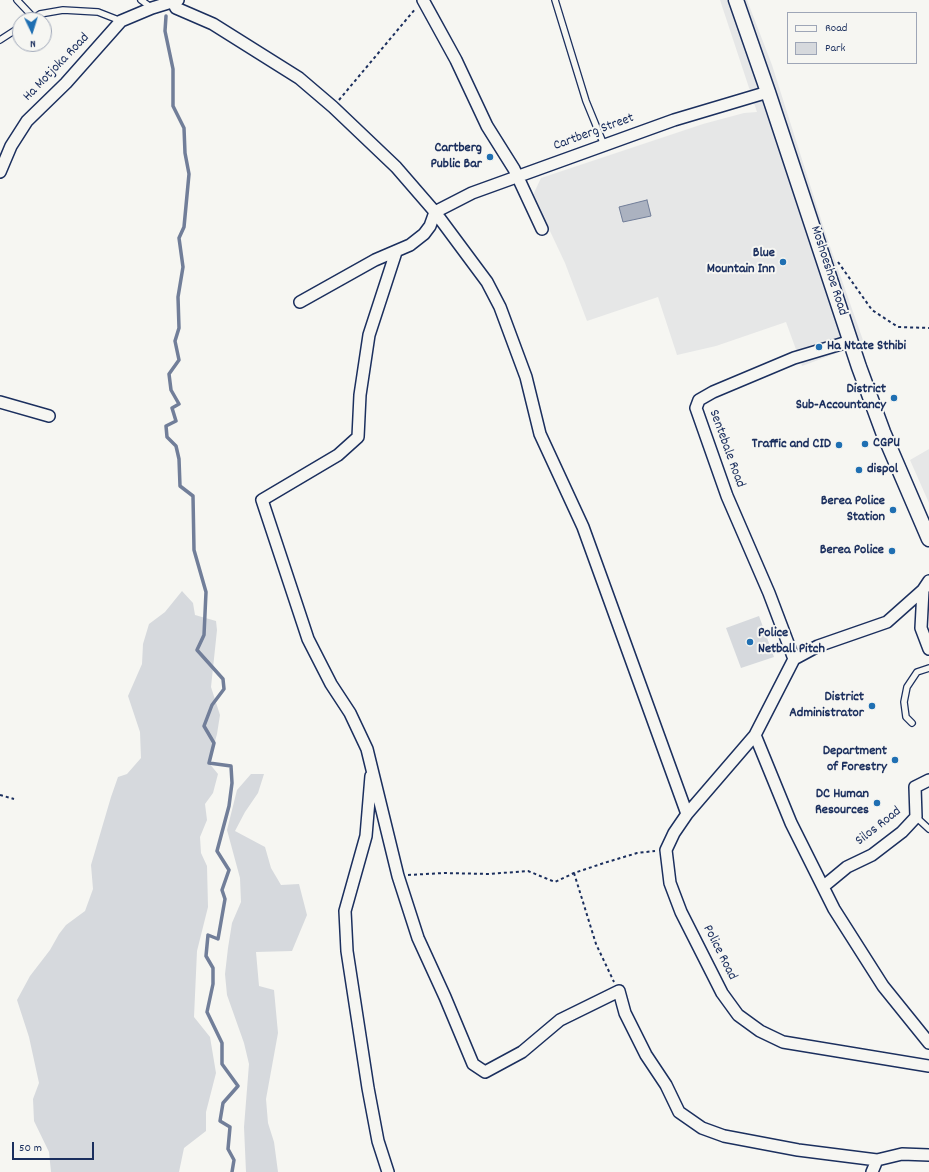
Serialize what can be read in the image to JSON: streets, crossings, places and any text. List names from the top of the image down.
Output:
{
  "streets": {
    "street": [
      "Ha Motjoka Road",
      "Cartberg Street",
      "Moshoeshoe Road",
      "Sentebale Road",
      "Silos Road",
      "Police Road"
    ]
  },
  "crossings": [
    ["Cartberg Street", "Moshoeshoe Road"],
    ["Moshoeshoe Road", "Sentebale Road"]
  ],
  "places": [
    "Cartberg Public Bar",
    "Blue Mountain Inn",
    "Ha Ntate Sthibi",
    "District Sub-Accountancy",
    "CGPU",
    "Traffic and CID",
    "dispol",
    "Berea Police Station",
    "Berea Police",
    "Police Netball Pitch",
    "District Administrator",
    "Department of Forestry",
    "DC Human Resources"
  ],
  "legend": ["Road", "Park"],
  "scale_bar": "50 m",
  "north": "bottom"
}
